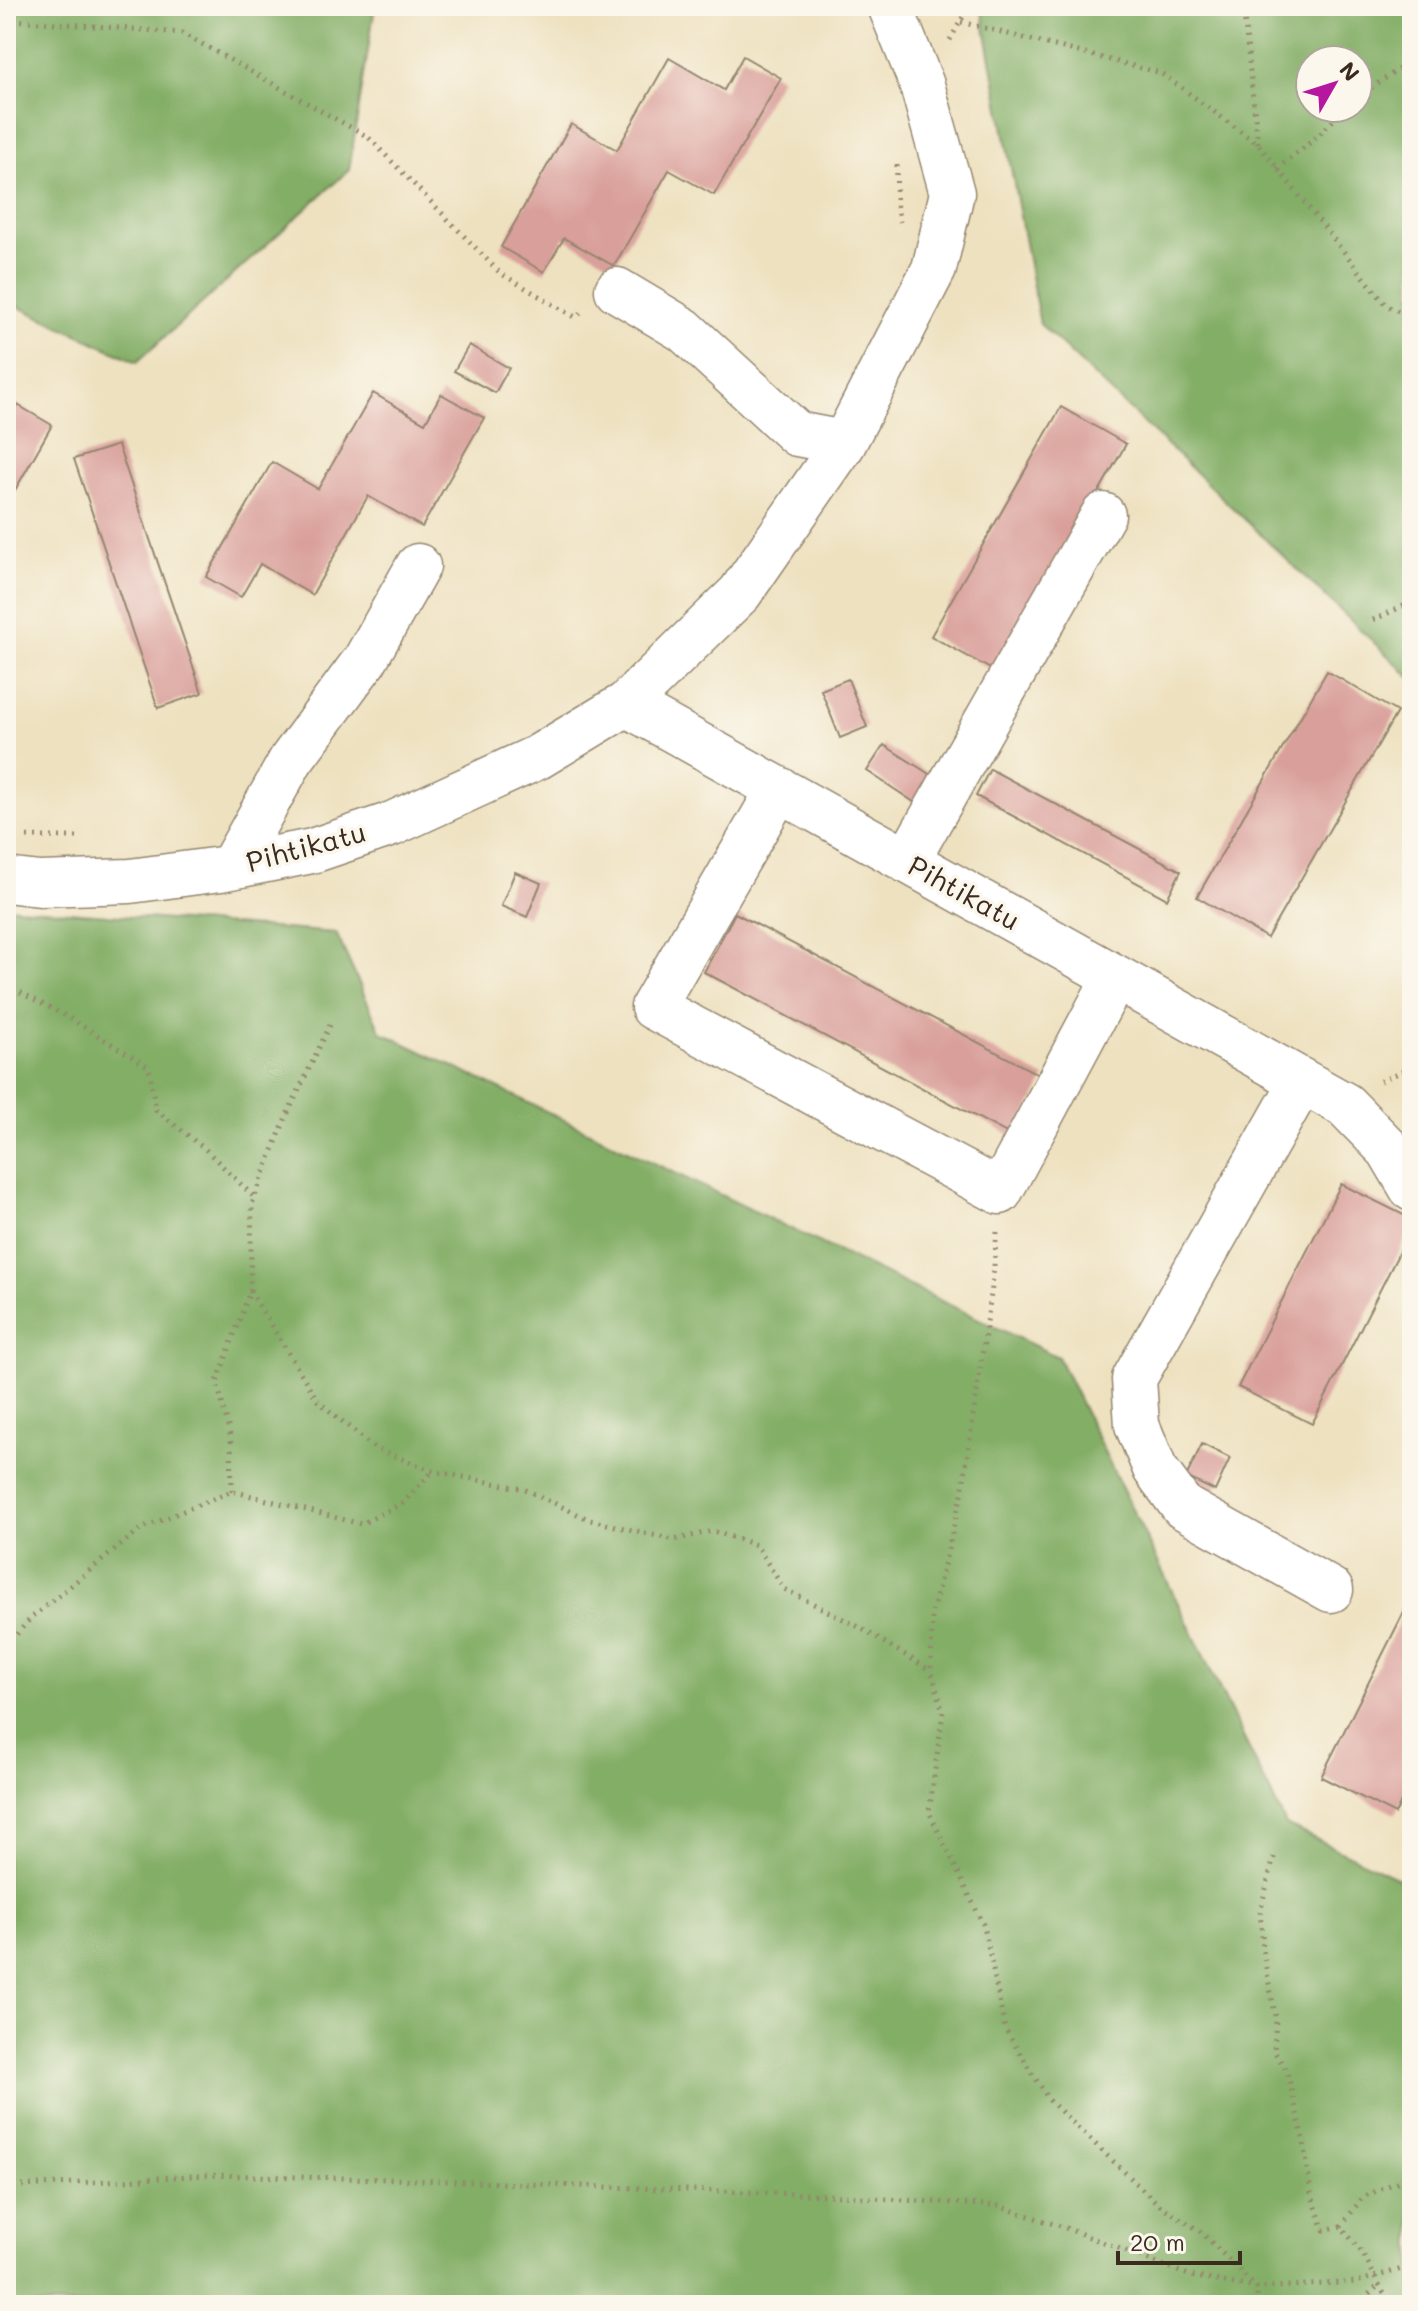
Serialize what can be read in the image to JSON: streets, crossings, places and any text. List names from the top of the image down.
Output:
{
  "streets": {
    "street": ["Pihtikatu"]
  },
  "scale_bar": "20 m",
  "north": "top right"
}
